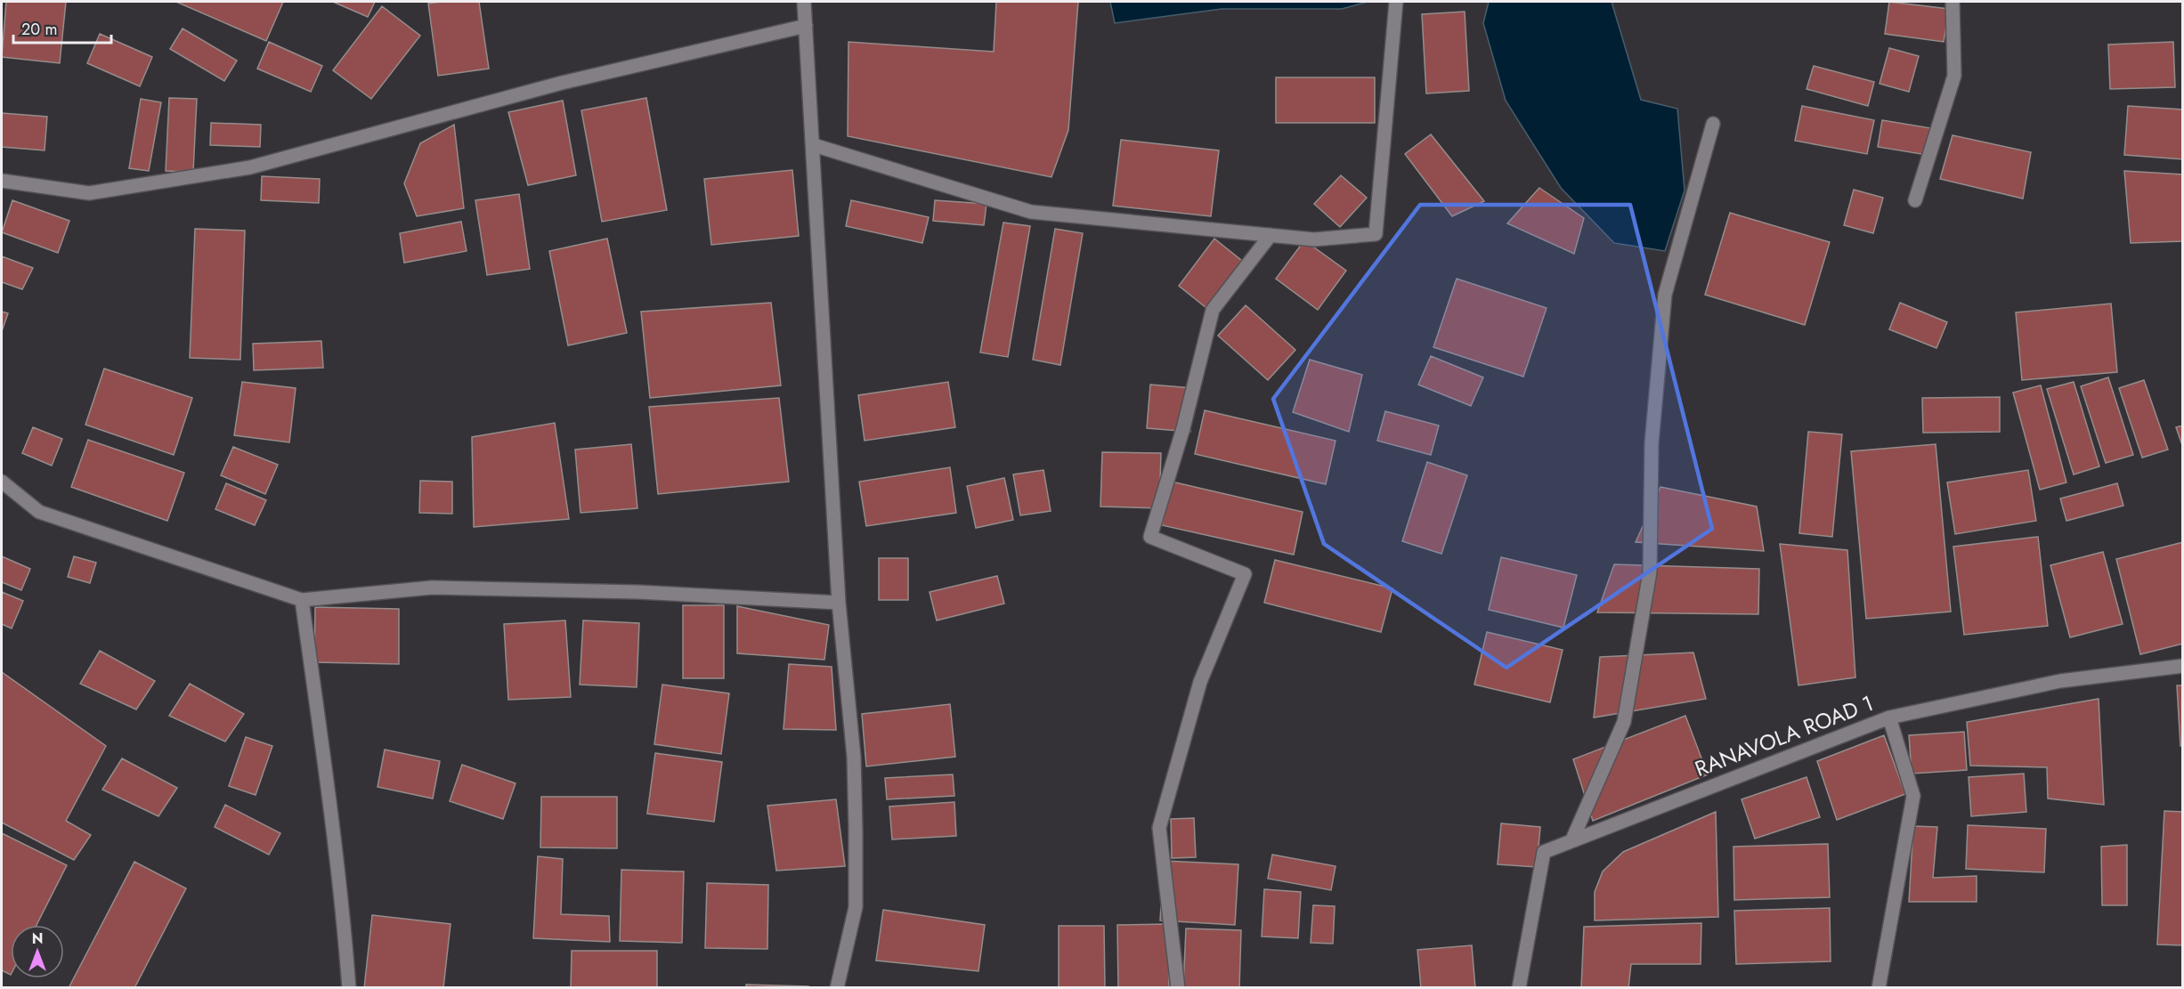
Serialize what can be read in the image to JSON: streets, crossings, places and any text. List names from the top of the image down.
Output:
{
  "streets": {
    "street": ["RANAVOLA ROAD 1"]
  },
  "scale_bar": "20 m",
  "north": "top"
}
